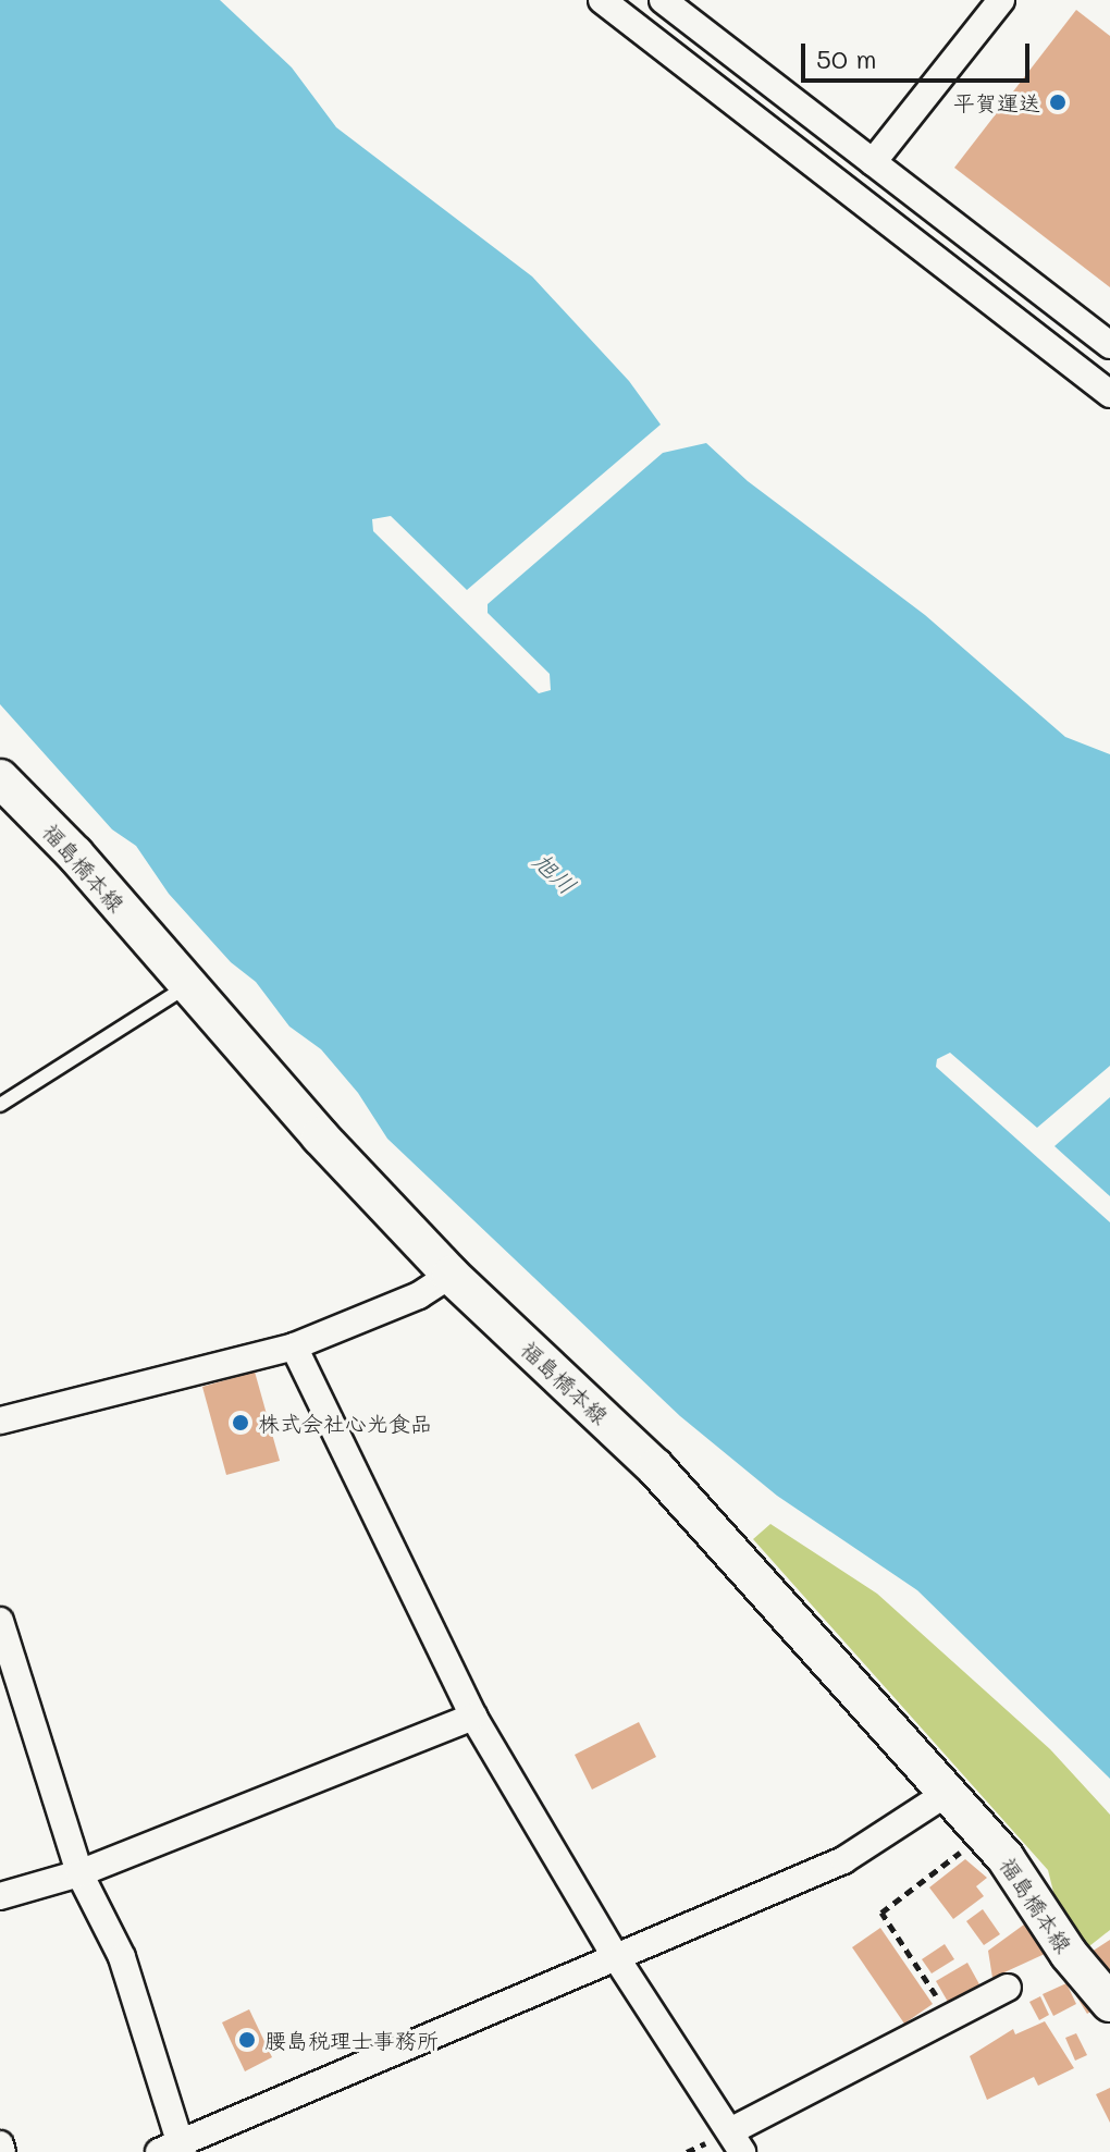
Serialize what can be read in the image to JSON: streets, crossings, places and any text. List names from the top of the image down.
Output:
{
  "streets": {
    "main road": ["福島橋本線"]
  },
  "water": ["旭川"],
  "places": ["平賀運送", "株式会社心光食品", "腰島税理士事務所"],
  "scale_bar": "50 m"
}
